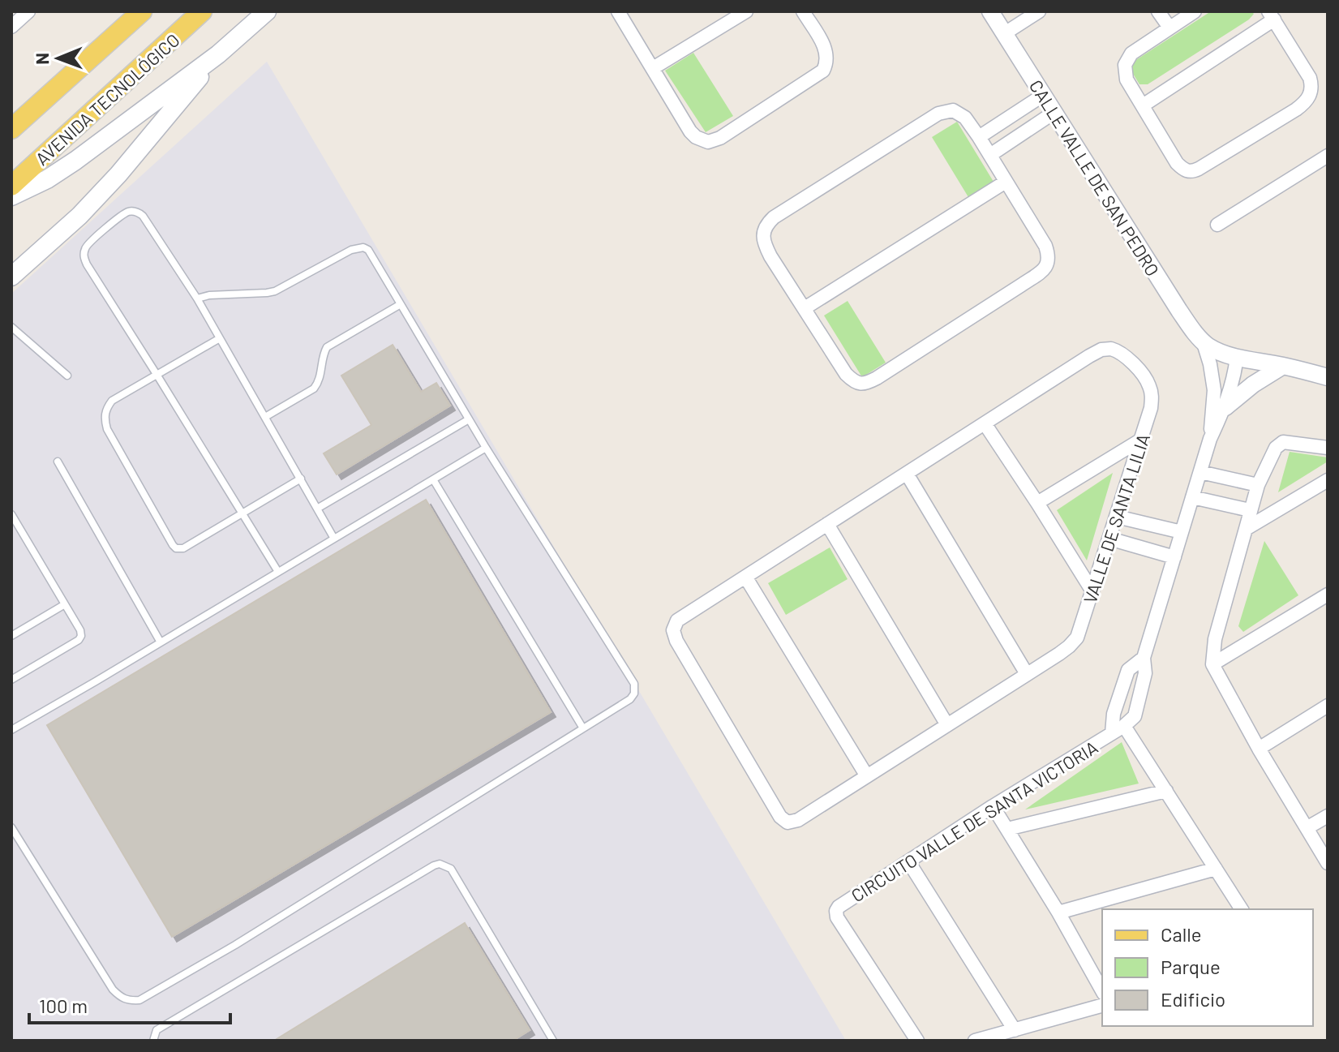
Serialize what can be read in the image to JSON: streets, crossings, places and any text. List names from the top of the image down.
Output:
{
  "streets": {
    "main road": ["AVENIDA TECNOLÓGICO"],
    "street": ["CALLE VALLE DE SAN PEDRO", "VALLE DE SANTA LILIA", "CIRCUITO VALLE DE SANTA VICTORIA"]
  },
  "crossings": [
    ["CALLE VALLE DE SAN PEDRO", "CIRCUITO VALLE DE SANTA VICTORIA"]
  ],
  "legend": ["Calle", "Parque", "Edificio"],
  "scale_bar": "100 m",
  "north": "left"
}
